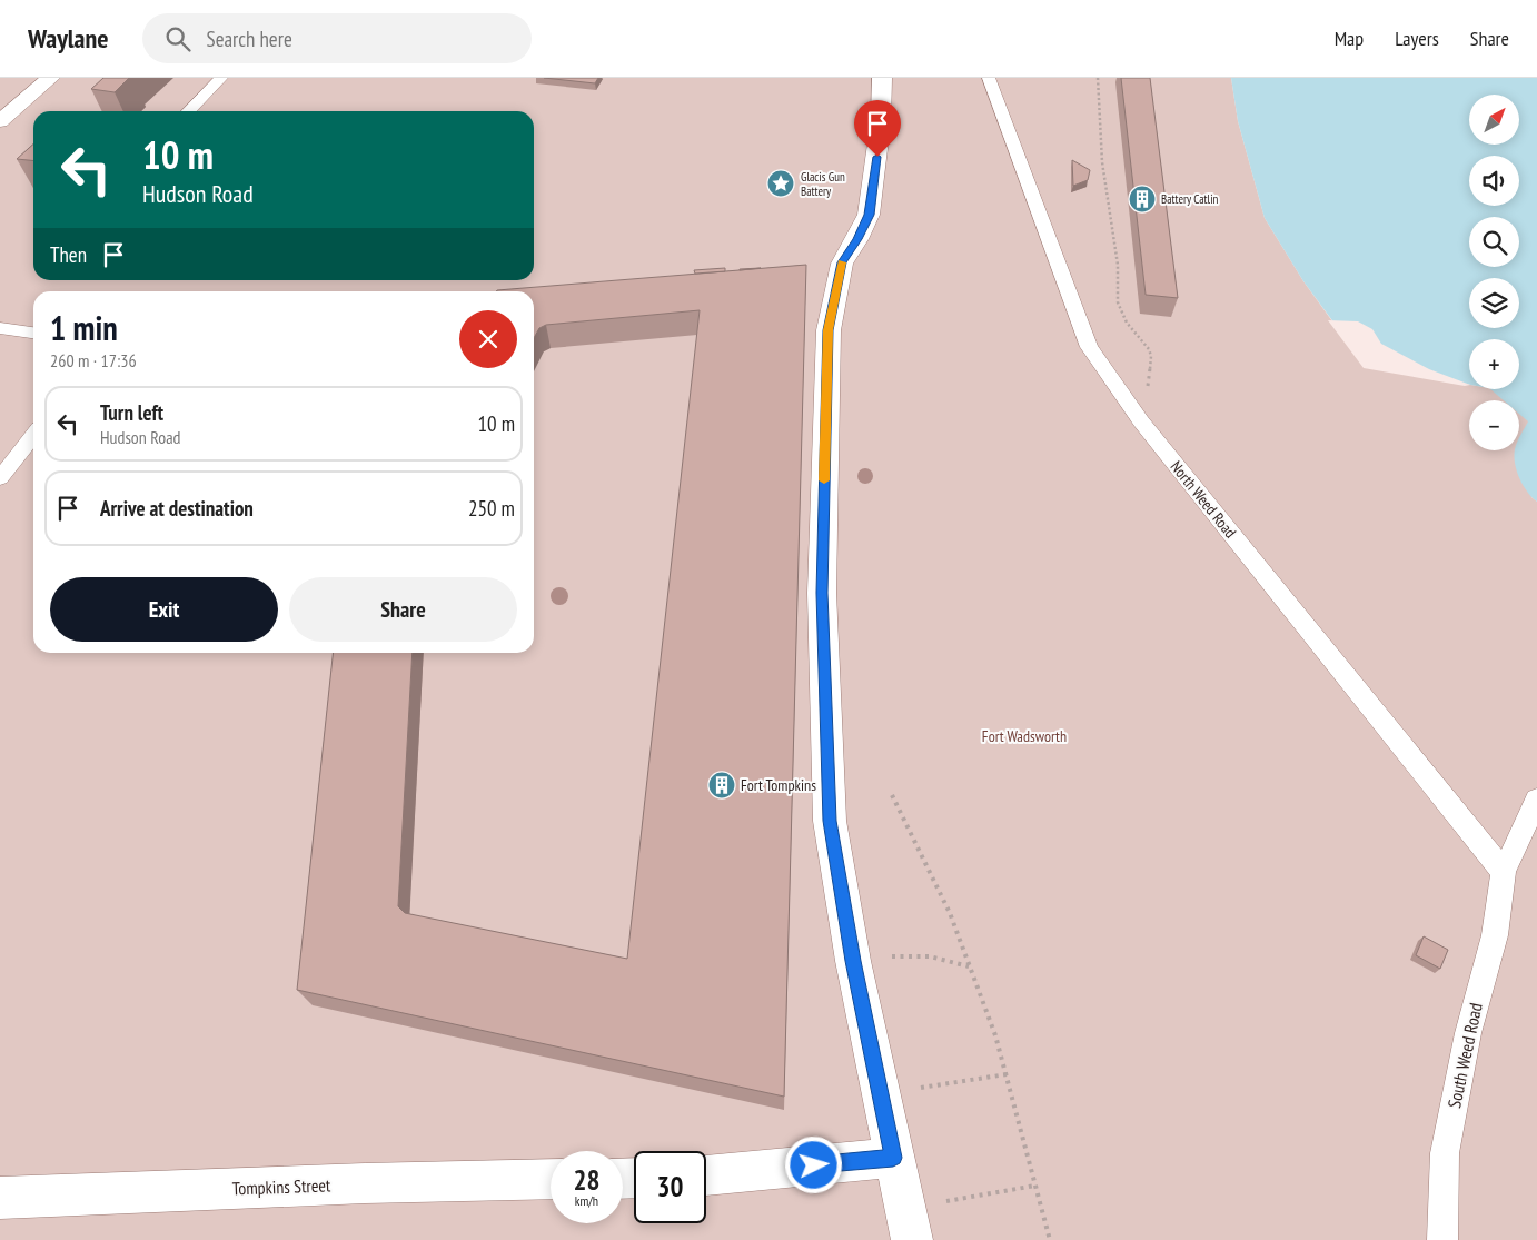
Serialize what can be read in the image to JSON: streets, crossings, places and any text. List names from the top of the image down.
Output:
{
  "streets": {
    "street": ["Tompkins Street"],
    "lane": ["North Weed Road", "South Weed Road"]
  },
  "crossings": [
    ["North Weed Road", "South Weed Road"]
  ],
  "parks": ["Fort Wadsworth"],
  "places": {
    "place": ["Glacis Gun Battery"],
    "building": ["Battery Catlin", "Fort Tompkins"]
  },
  "north": "top right",
  "page": {
    "header": "Waylane",
    "search": "Search here",
    "nav": ["Map", "Layers", "Share"],
    "map_buttons": ["+", "−"],
    "turn": ["10 m", "Hudson Road"],
    "then": "Then",
    "heading": ["1 min", "260 m · 17:36"],
    "list": [
      {
        "name": "Turn left",
        "note": "Hudson Road",
        "value": "10 m"
      },
      {
        "name": "Arrive at destination",
        "value": "250 m"
      }
    ],
    "buttons": ["Exit", "Share"],
    "speed": "28 km/h",
    "limit": "30"
  }
}
